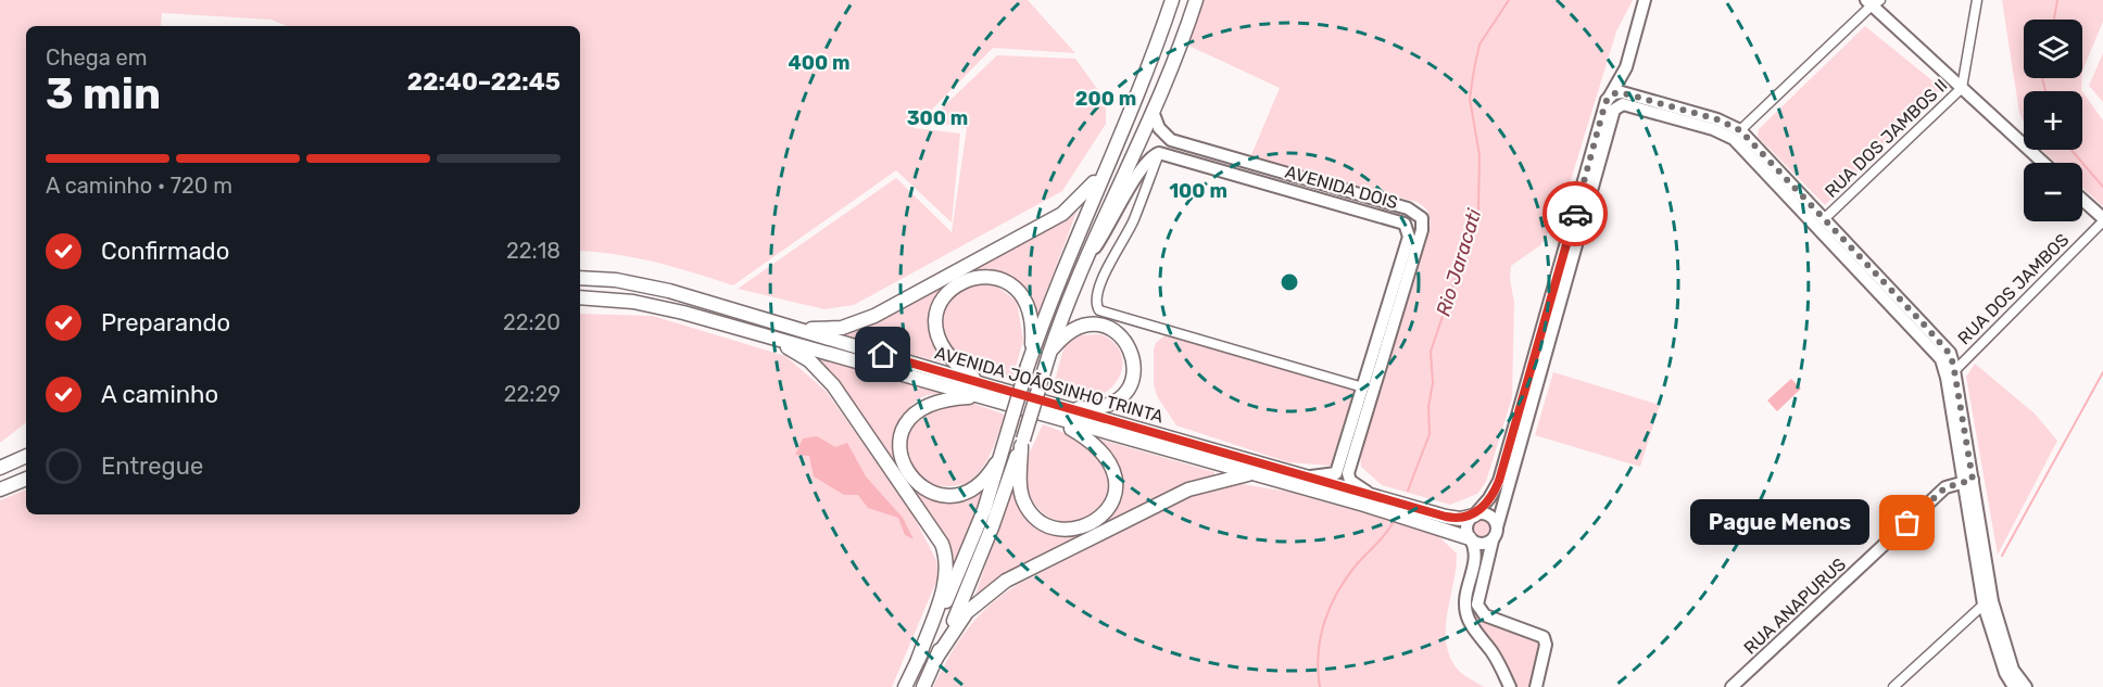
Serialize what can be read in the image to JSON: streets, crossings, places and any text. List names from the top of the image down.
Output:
{
  "streets": {
    "main road": ["AVENIDA DOIS", "AVENIDA JOÃOSINHO TRINTA", "RUA ANAPURUS"],
    "street": ["RUA DOS JAMBOS II", "RUA DOS JAMBOS"]
  },
  "crossings": [
    ["AVENIDA DOIS", "AVENIDA JOÃOSINHO TRINTA"]
  ],
  "water": ["Rio Jaracati"],
  "places": ["Pague Menos"],
  "page": {
    "map_buttons": ["+", "−"],
    "heading": ["3 min", "Chega em", "22:40–22:45"],
    "bar": "A caminho · 720 m",
    "list": [
      ["Confirmado", "22:18"],
      ["Preparando", "22:20"],
      ["A caminho", "22:29"],
      "Entregue"
    ],
    "bubble": "Pague Menos"
  },
  "rings": [
    "400 m",
    "200 m",
    "300 m",
    "100 m"
  ]
}
